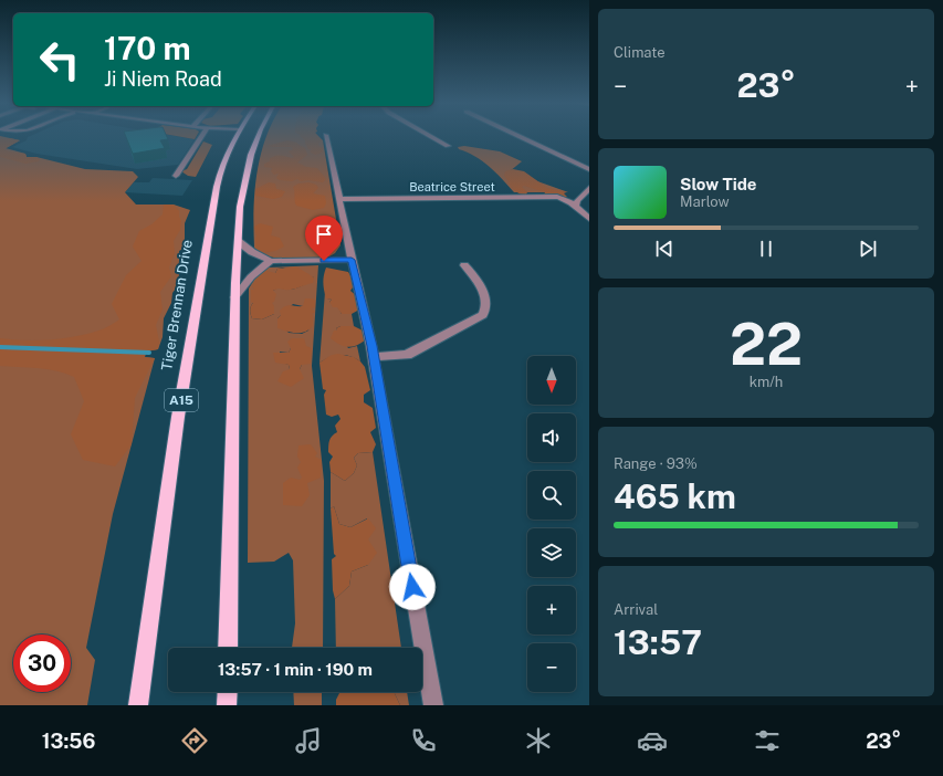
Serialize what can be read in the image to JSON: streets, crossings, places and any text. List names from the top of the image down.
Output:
{
  "streets": {
    "main road": ["Tiger Brennan Drive", "A15"],
    "street": ["Beatrice Street"]
  },
  "north": "bottom",
  "page": {
    "tile": [
      "Climate",
      ["22", "km/h"],
      ["Range · 93%", "465 km"],
      ["Arrival", "13:57"]
    ],
    "turn": ["170 m", "Ji Niem Road"],
    "heat": ["−", "23°", "+"],
    "song": ["Slow Tide", "Marlow"],
    "map_buttons": ["+", "−"],
    "limit": "30",
    "trip": "13:57 · 1 min · 190 m",
    "tabs": ["13:56", "23°"]
  }
}
